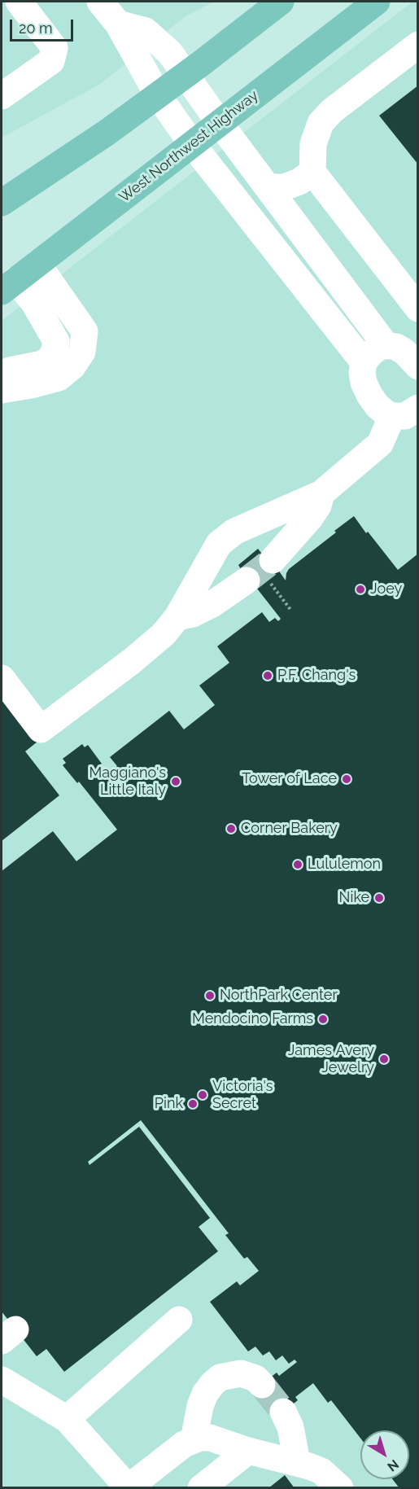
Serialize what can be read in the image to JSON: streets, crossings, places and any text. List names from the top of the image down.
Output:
{
  "streets": {
    "main road": ["West Northwest Highway"]
  },
  "places": [
    "Joey",
    "P.F. Chang's",
    "Tower of Lace",
    "Maggiano's Little Italy",
    "Corner Bakery",
    "Lululemon",
    "Nike",
    "NorthPark Center",
    "Mendocino Farms",
    "James Avery Jewelry",
    "Victoria's Secret",
    "Pink"
  ],
  "scale_bar": "20 m",
  "north": "bottom right"
}
